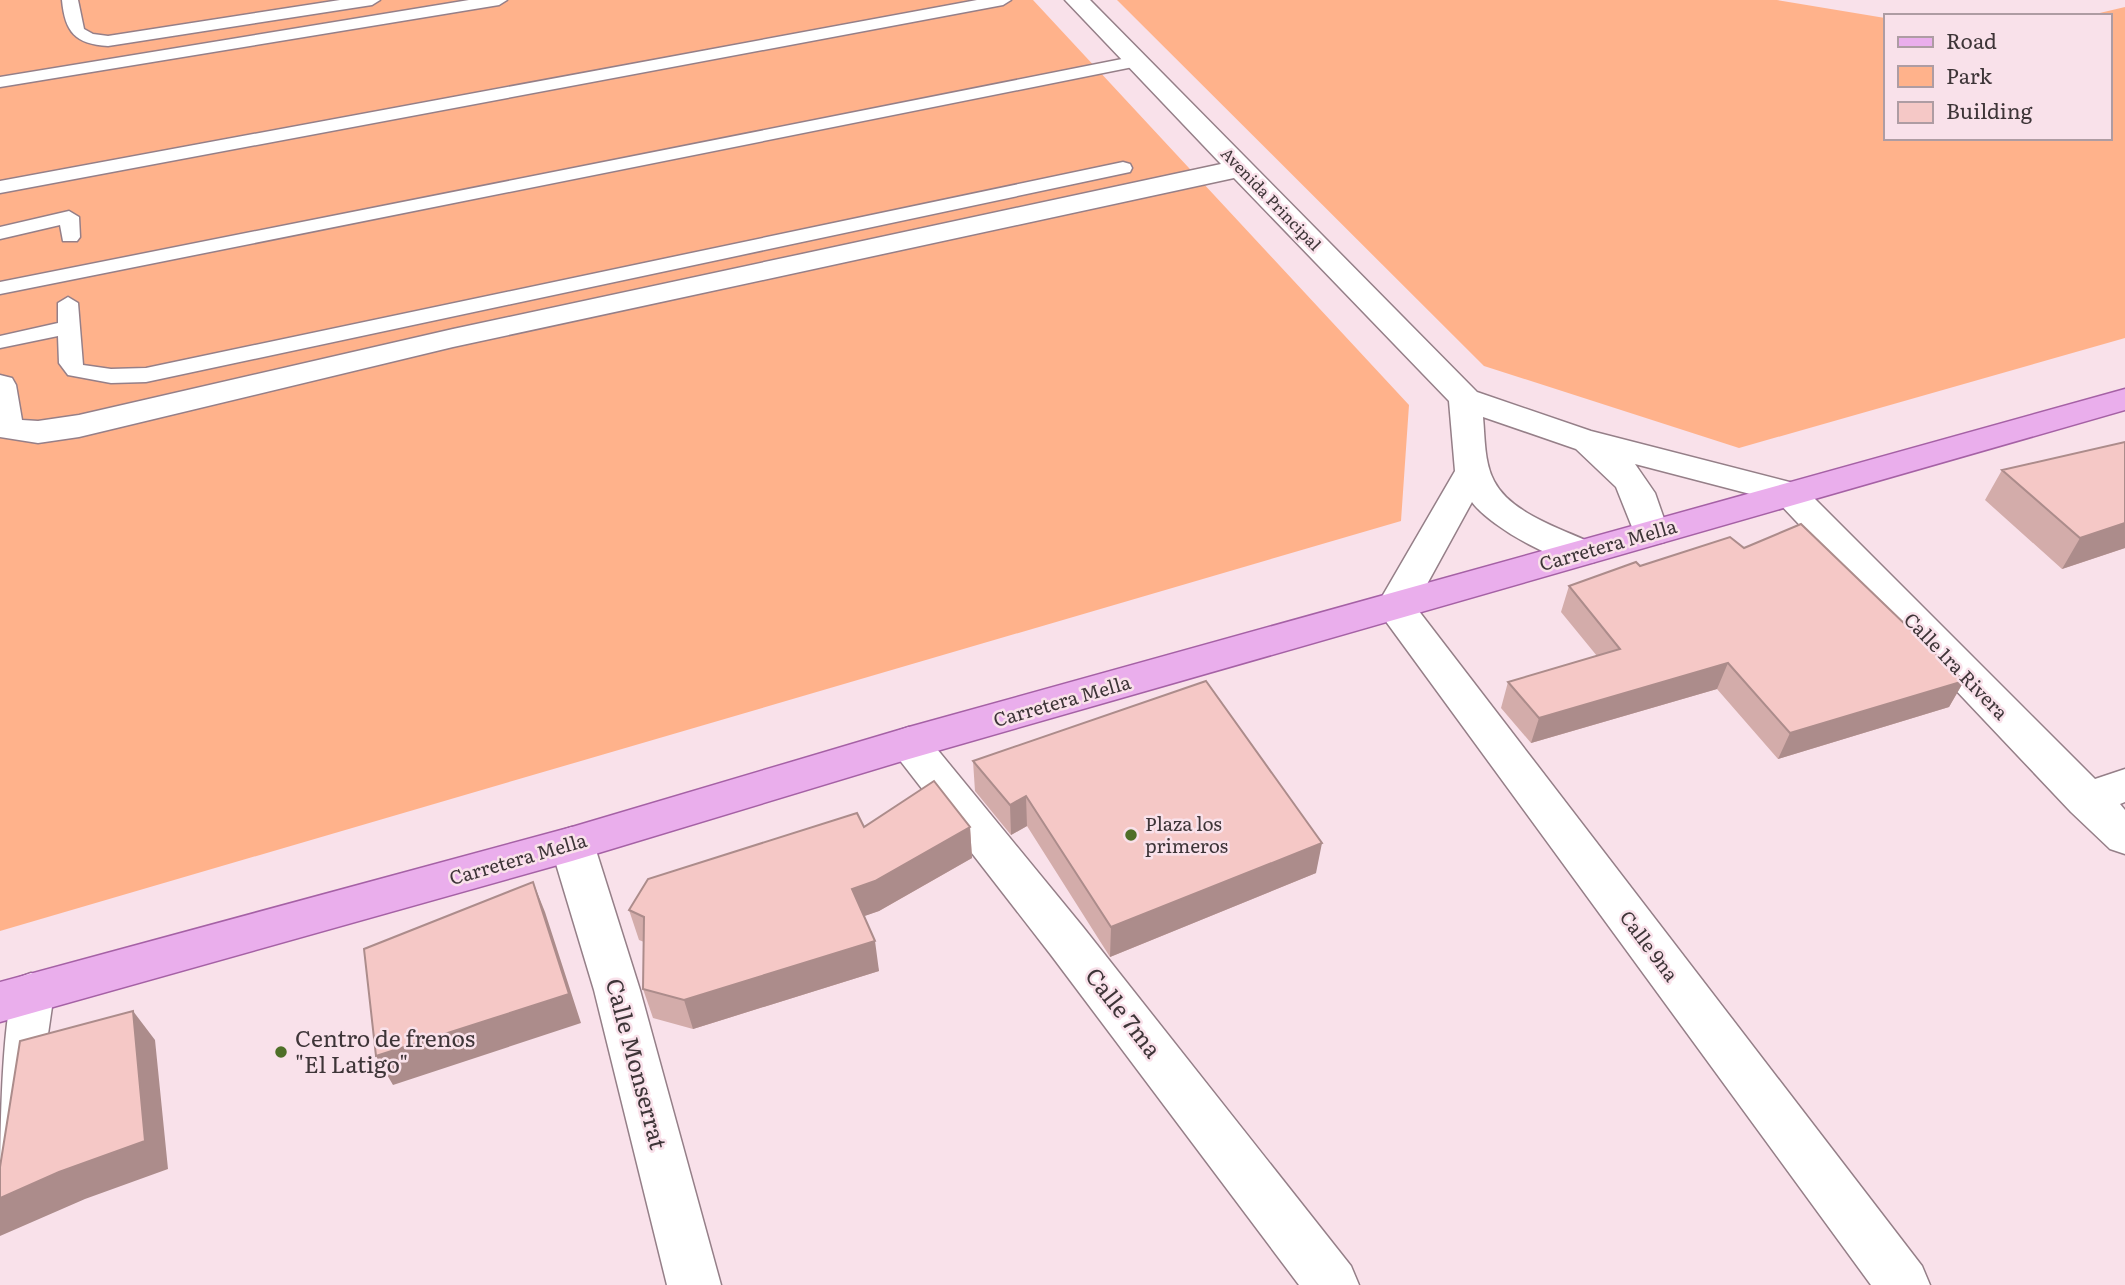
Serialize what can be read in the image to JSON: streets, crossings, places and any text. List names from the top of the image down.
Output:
{
  "streets": {
    "main road": ["Carretera Mella"],
    "street": [
      "Avenida Principal",
      "Calle 1ra Rivera",
      "Calle 9na",
      "Calle 7ma",
      "Calle Monserrat"
    ]
  },
  "crossings": [
    ["Carretera Mella", "Calle 1ra Rivera"],
    ["Carretera Mella", "Calle 9na"],
    ["Carretera Mella", "Calle 7ma"],
    ["Carretera Mella", "Calle Monserrat"]
  ],
  "places": ["Plaza los primeros", "Centro de frenos \"El Latigo\""],
  "legend": ["Road", "Park", "Building"]
}
